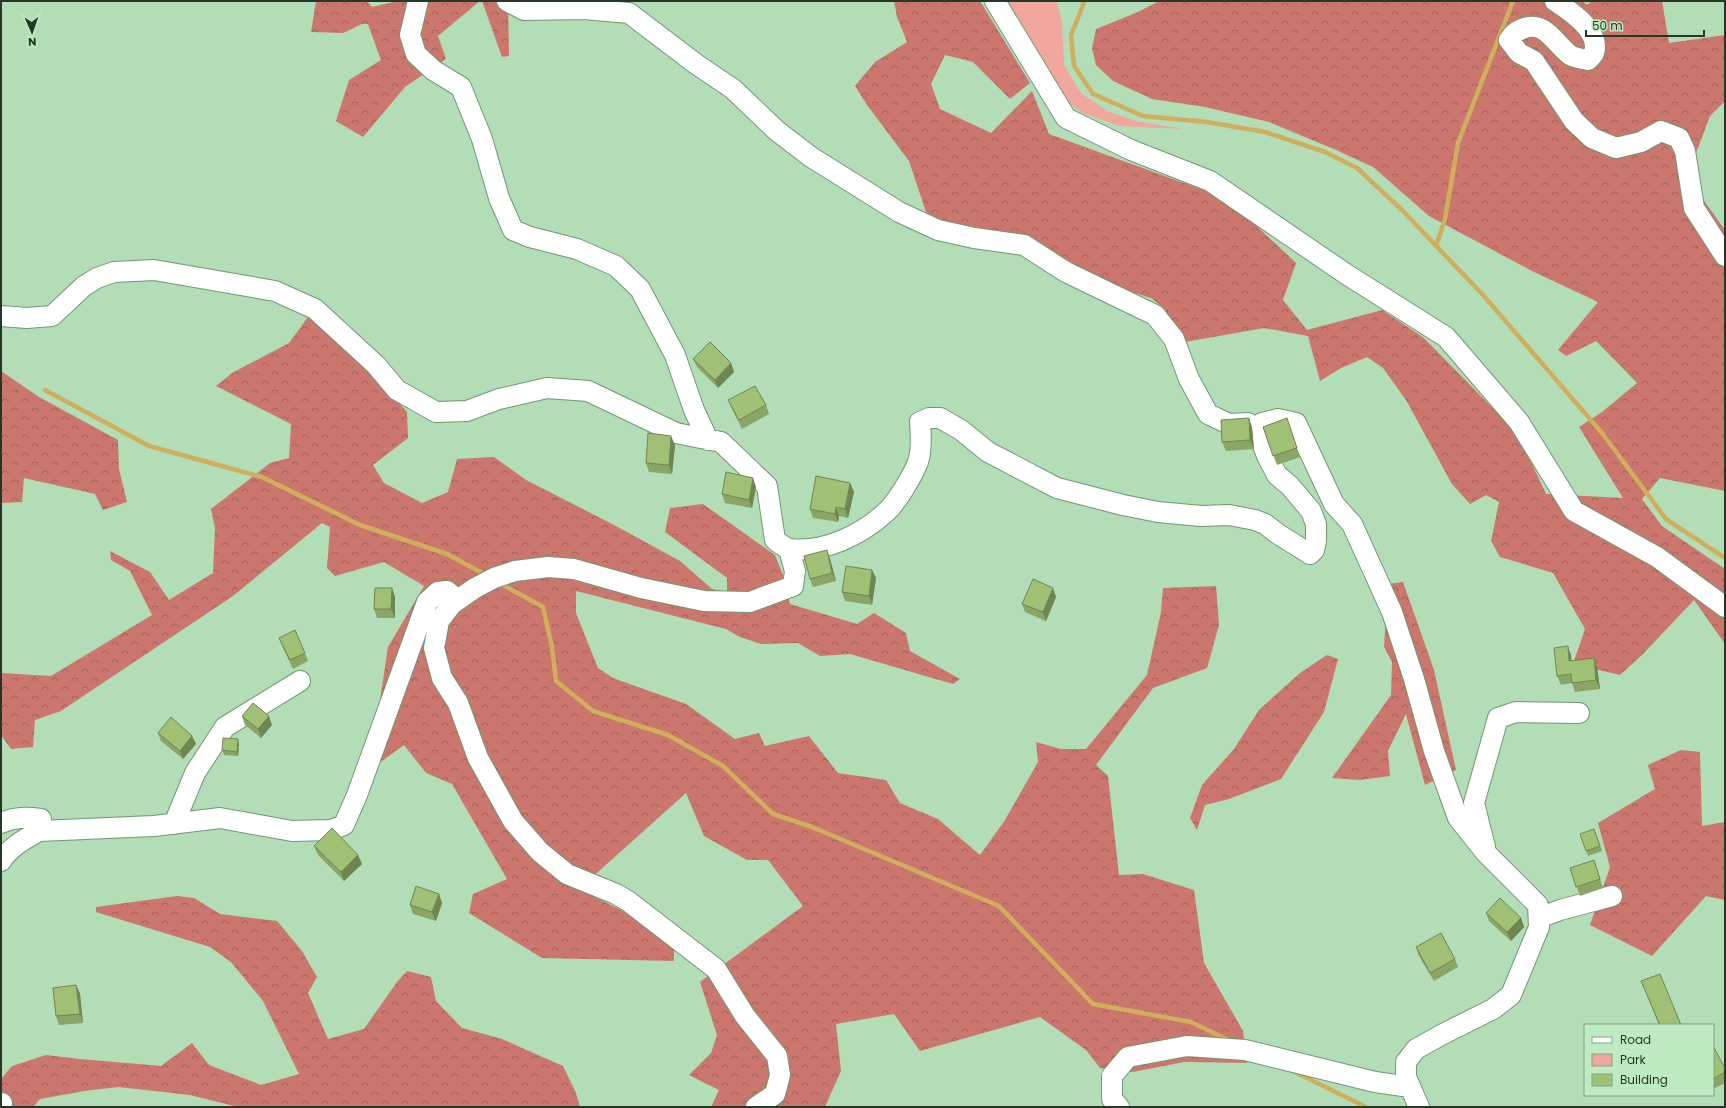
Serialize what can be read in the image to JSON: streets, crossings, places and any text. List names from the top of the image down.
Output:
{
  "legend": ["Road", "Park", "Building"],
  "scale_bar": "50 m",
  "north": "bottom"
}
